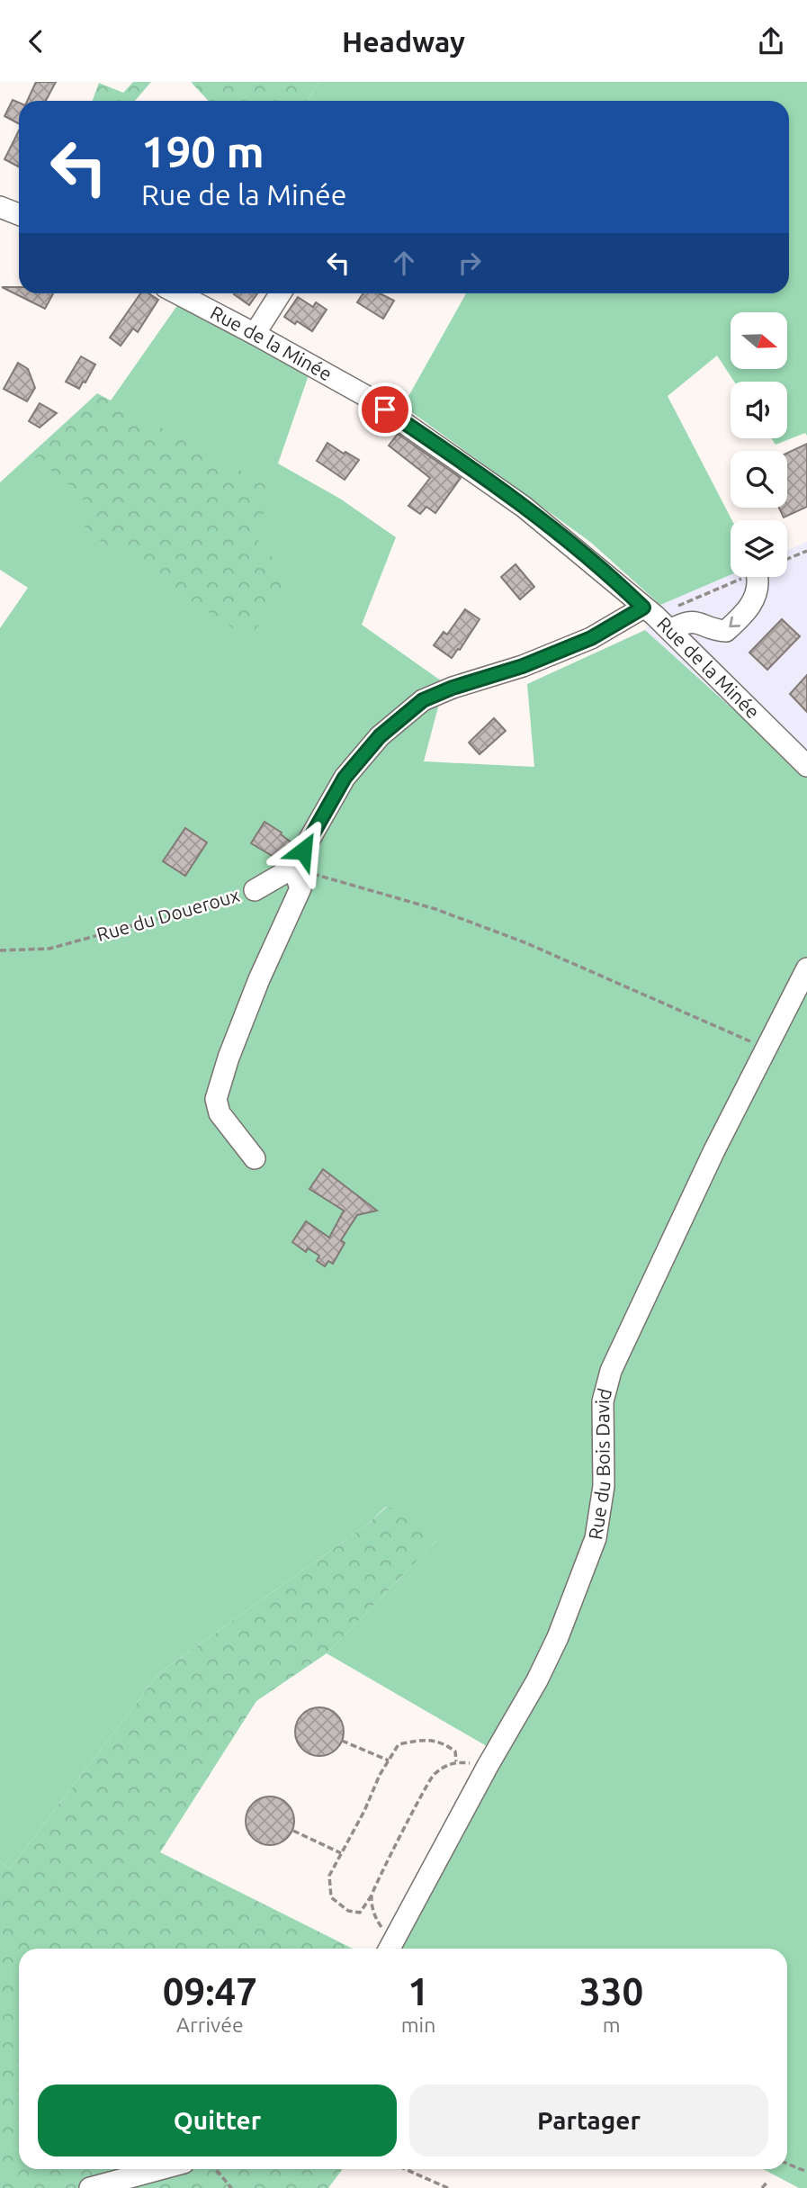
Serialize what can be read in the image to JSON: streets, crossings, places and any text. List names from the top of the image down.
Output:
{
  "streets": {
    "street": ["Rue de la Minée", "Rue du Doueroux", "Rue du Bois David"]
  },
  "north": "right",
  "page": {
    "header": "Headway",
    "turn": ["190 m", "Rue de la Minée"],
    "eta": [
      "09:47",
      "Arrivée",
      "1",
      "min",
      "330",
      "m"
    ],
    "buttons": ["Quitter", "Partager"]
  }
}
